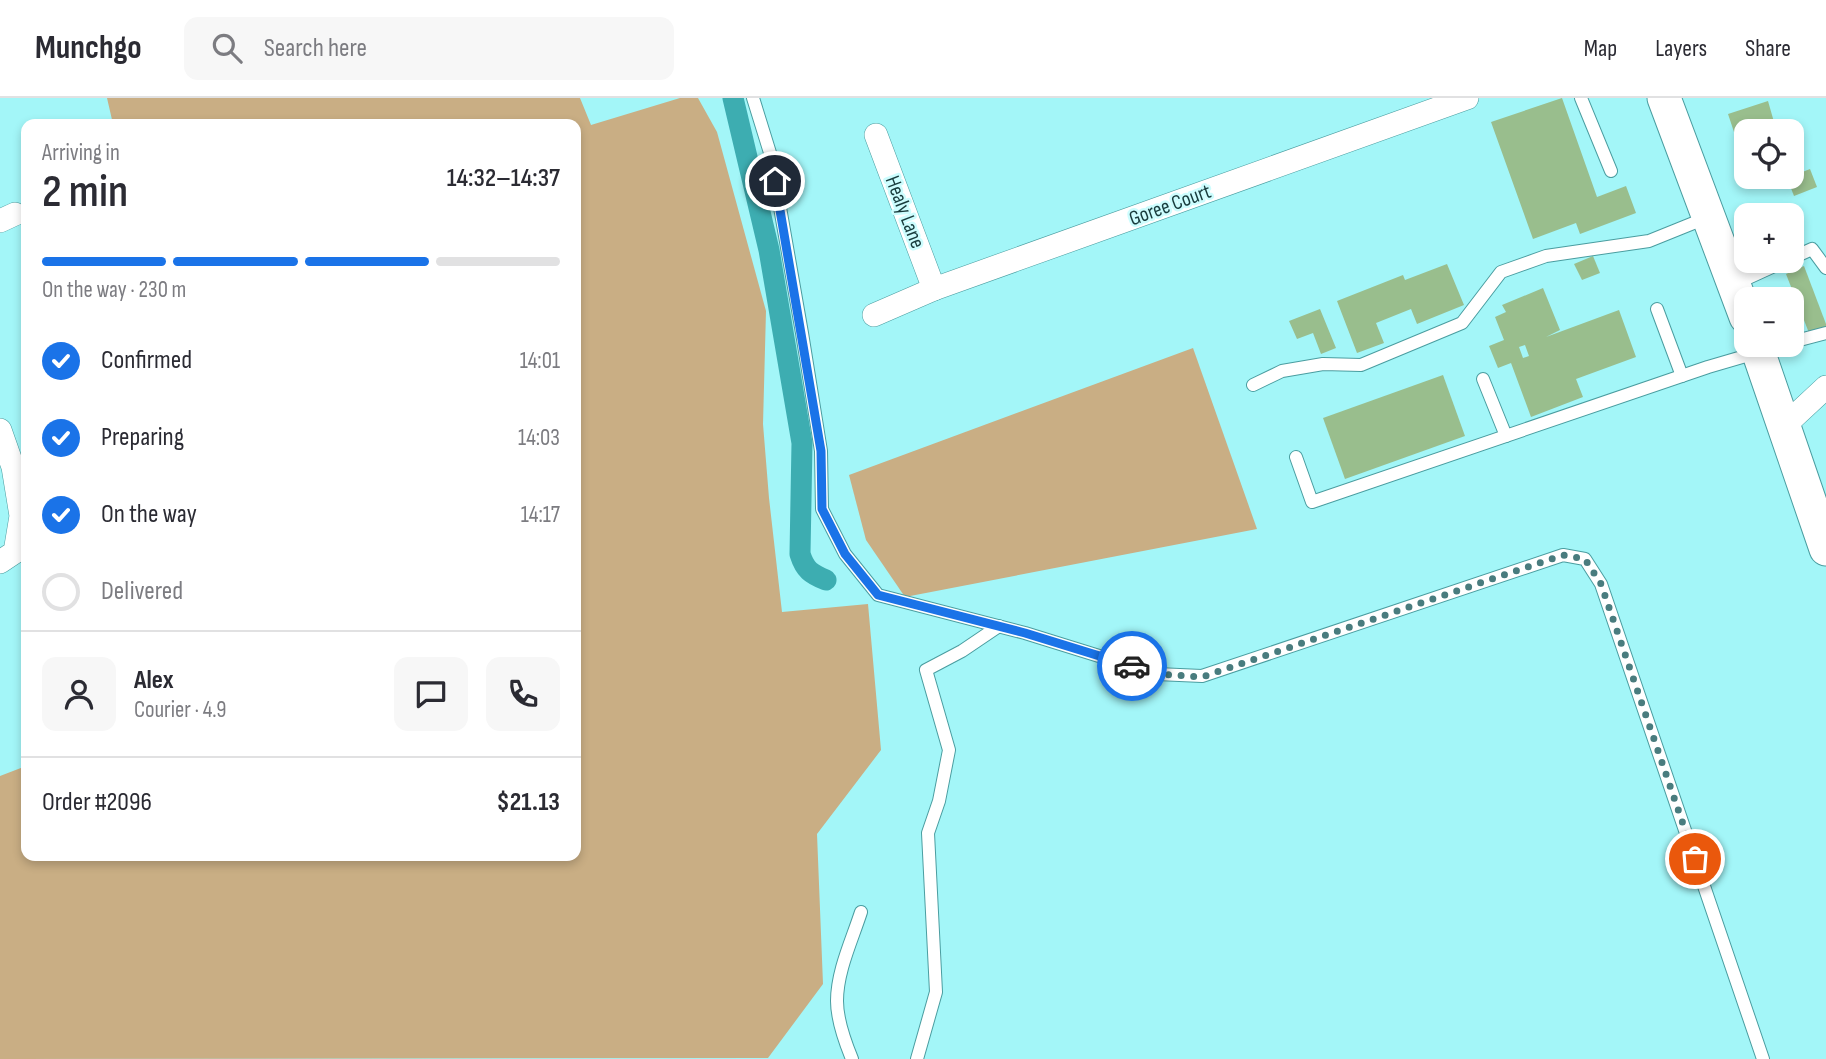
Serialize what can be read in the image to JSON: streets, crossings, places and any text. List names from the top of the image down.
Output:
{
  "streets": {
    "street": ["Goree Court", "Healy Lane"]
  },
  "crossings": [
    ["Goree Court", "Healy Lane"]
  ],
  "page": {
    "header": "Munchgo",
    "search": "Search here",
    "nav": ["Map", "Layers", "Share"],
    "map_buttons": ["+", "−"],
    "heading": ["2 min", "Arriving in", "14:32–14:37"],
    "panel": [
      "Alex",
      "Courier · 4.9",
      "Order #2096",
      "$21.13"
    ],
    "bar": "On the way · 230 m",
    "list": [
      ["Confirmed", "14:01"],
      ["Preparing", "14:03"],
      ["On the way", "14:17"],
      "Delivered"
    ]
  }
}
